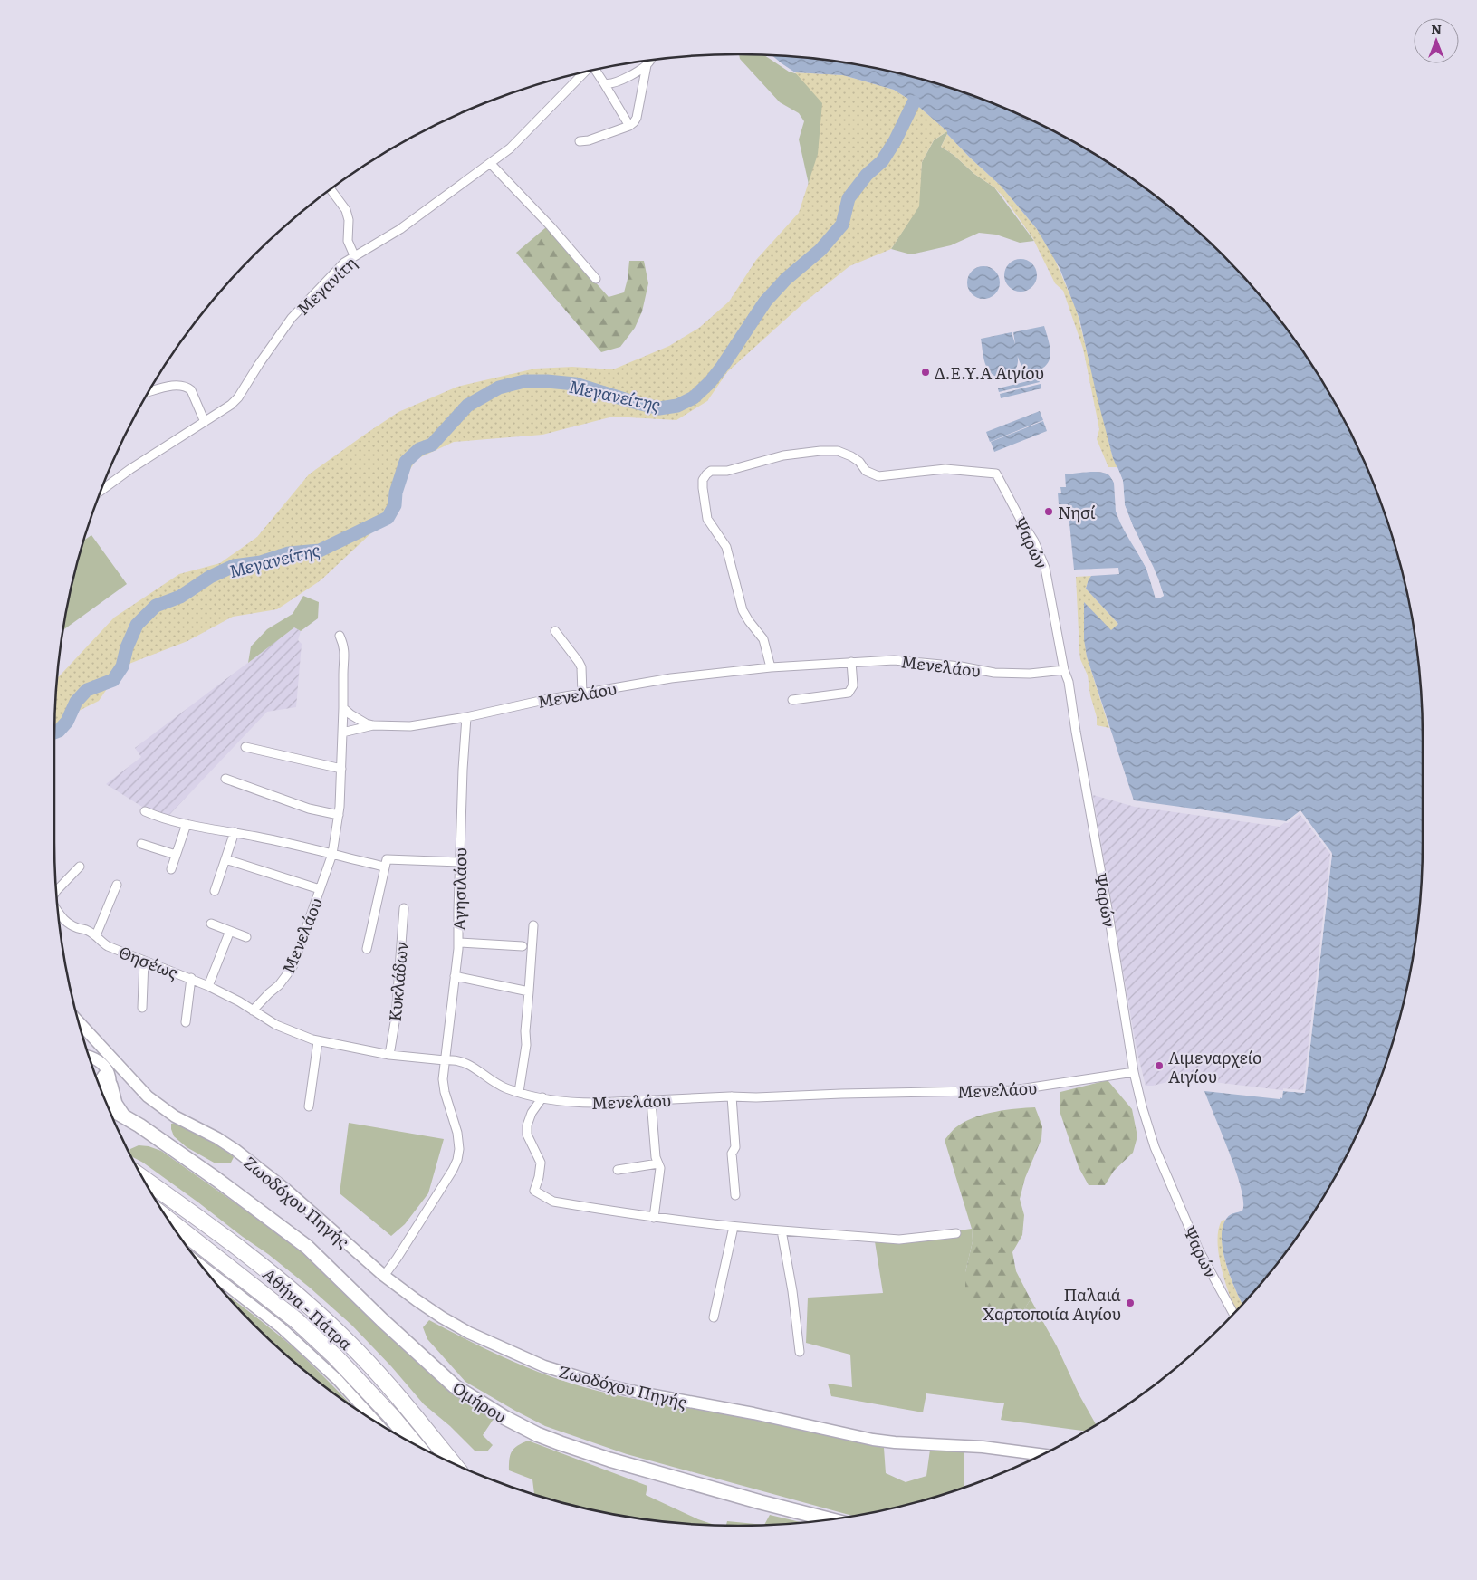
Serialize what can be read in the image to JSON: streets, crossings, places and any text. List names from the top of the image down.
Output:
{
  "streets": {
    "highway": ["Αθήνα - Πάτρα"],
    "main road": ["Ζωοδόχου Πηγής", "Ομήρου"],
    "street": [
      "Μεγανίτη",
      "Ψαρών",
      "Μενελάου",
      "Αγησιλάου",
      "Θησέως",
      "Κυκλάδων"
    ]
  },
  "crossings": [
    ["Ψαρών", "Μενελάου"],
    ["Μενελάου", "Αγησιλάου"],
    ["Μενελάου", "Θησέως"],
    ["Μενελάου", "Κυκλάδων"],
    ["Αγησιλάου", "Ζωοδόχου Πηγής"]
  ],
  "water": ["Μεγανείτης"],
  "places": [
    "Δ.Ε.Υ.Α Αιγίου",
    "Νησί",
    "Λιμεναρχείο Αιγίου",
    "Παλαιά Χαρτοποιία Αιγίου"
  ],
  "north": "top"
}
